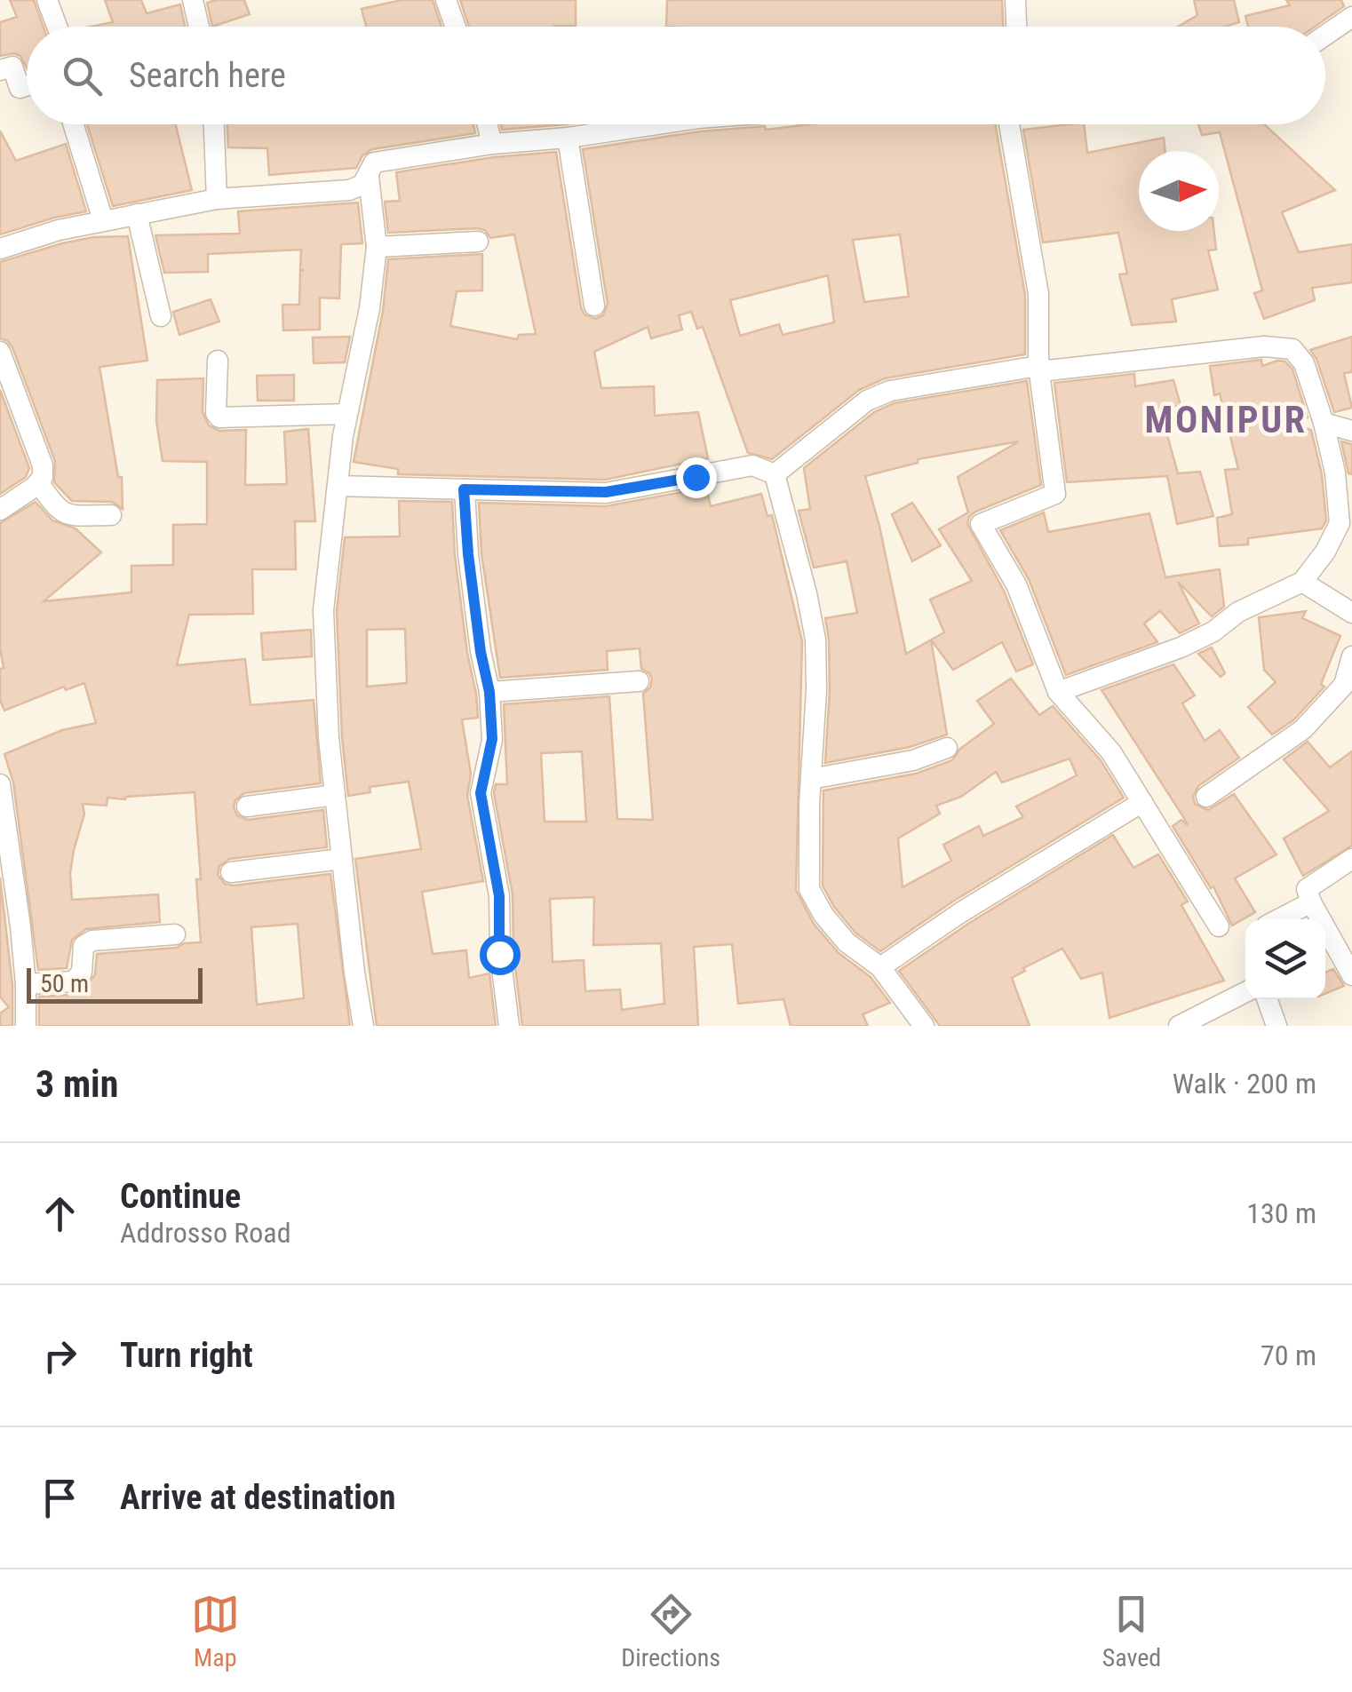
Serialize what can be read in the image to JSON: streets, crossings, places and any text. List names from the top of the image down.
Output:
{
  "districts": ["MONIPUR"],
  "scale_bar": "50 m",
  "north": "right",
  "page": {
    "search": "Search here",
    "scale": "50 m",
    "heading": ["3 min", "Walk · 200 m"],
    "list": [
      ["Continue", "Addrosso Road", "130 m"],
      ["Turn right", "70 m"],
      "Arrive at destination"
    ],
    "nav": ["Map", "Directions", "Saved"]
  }
}
